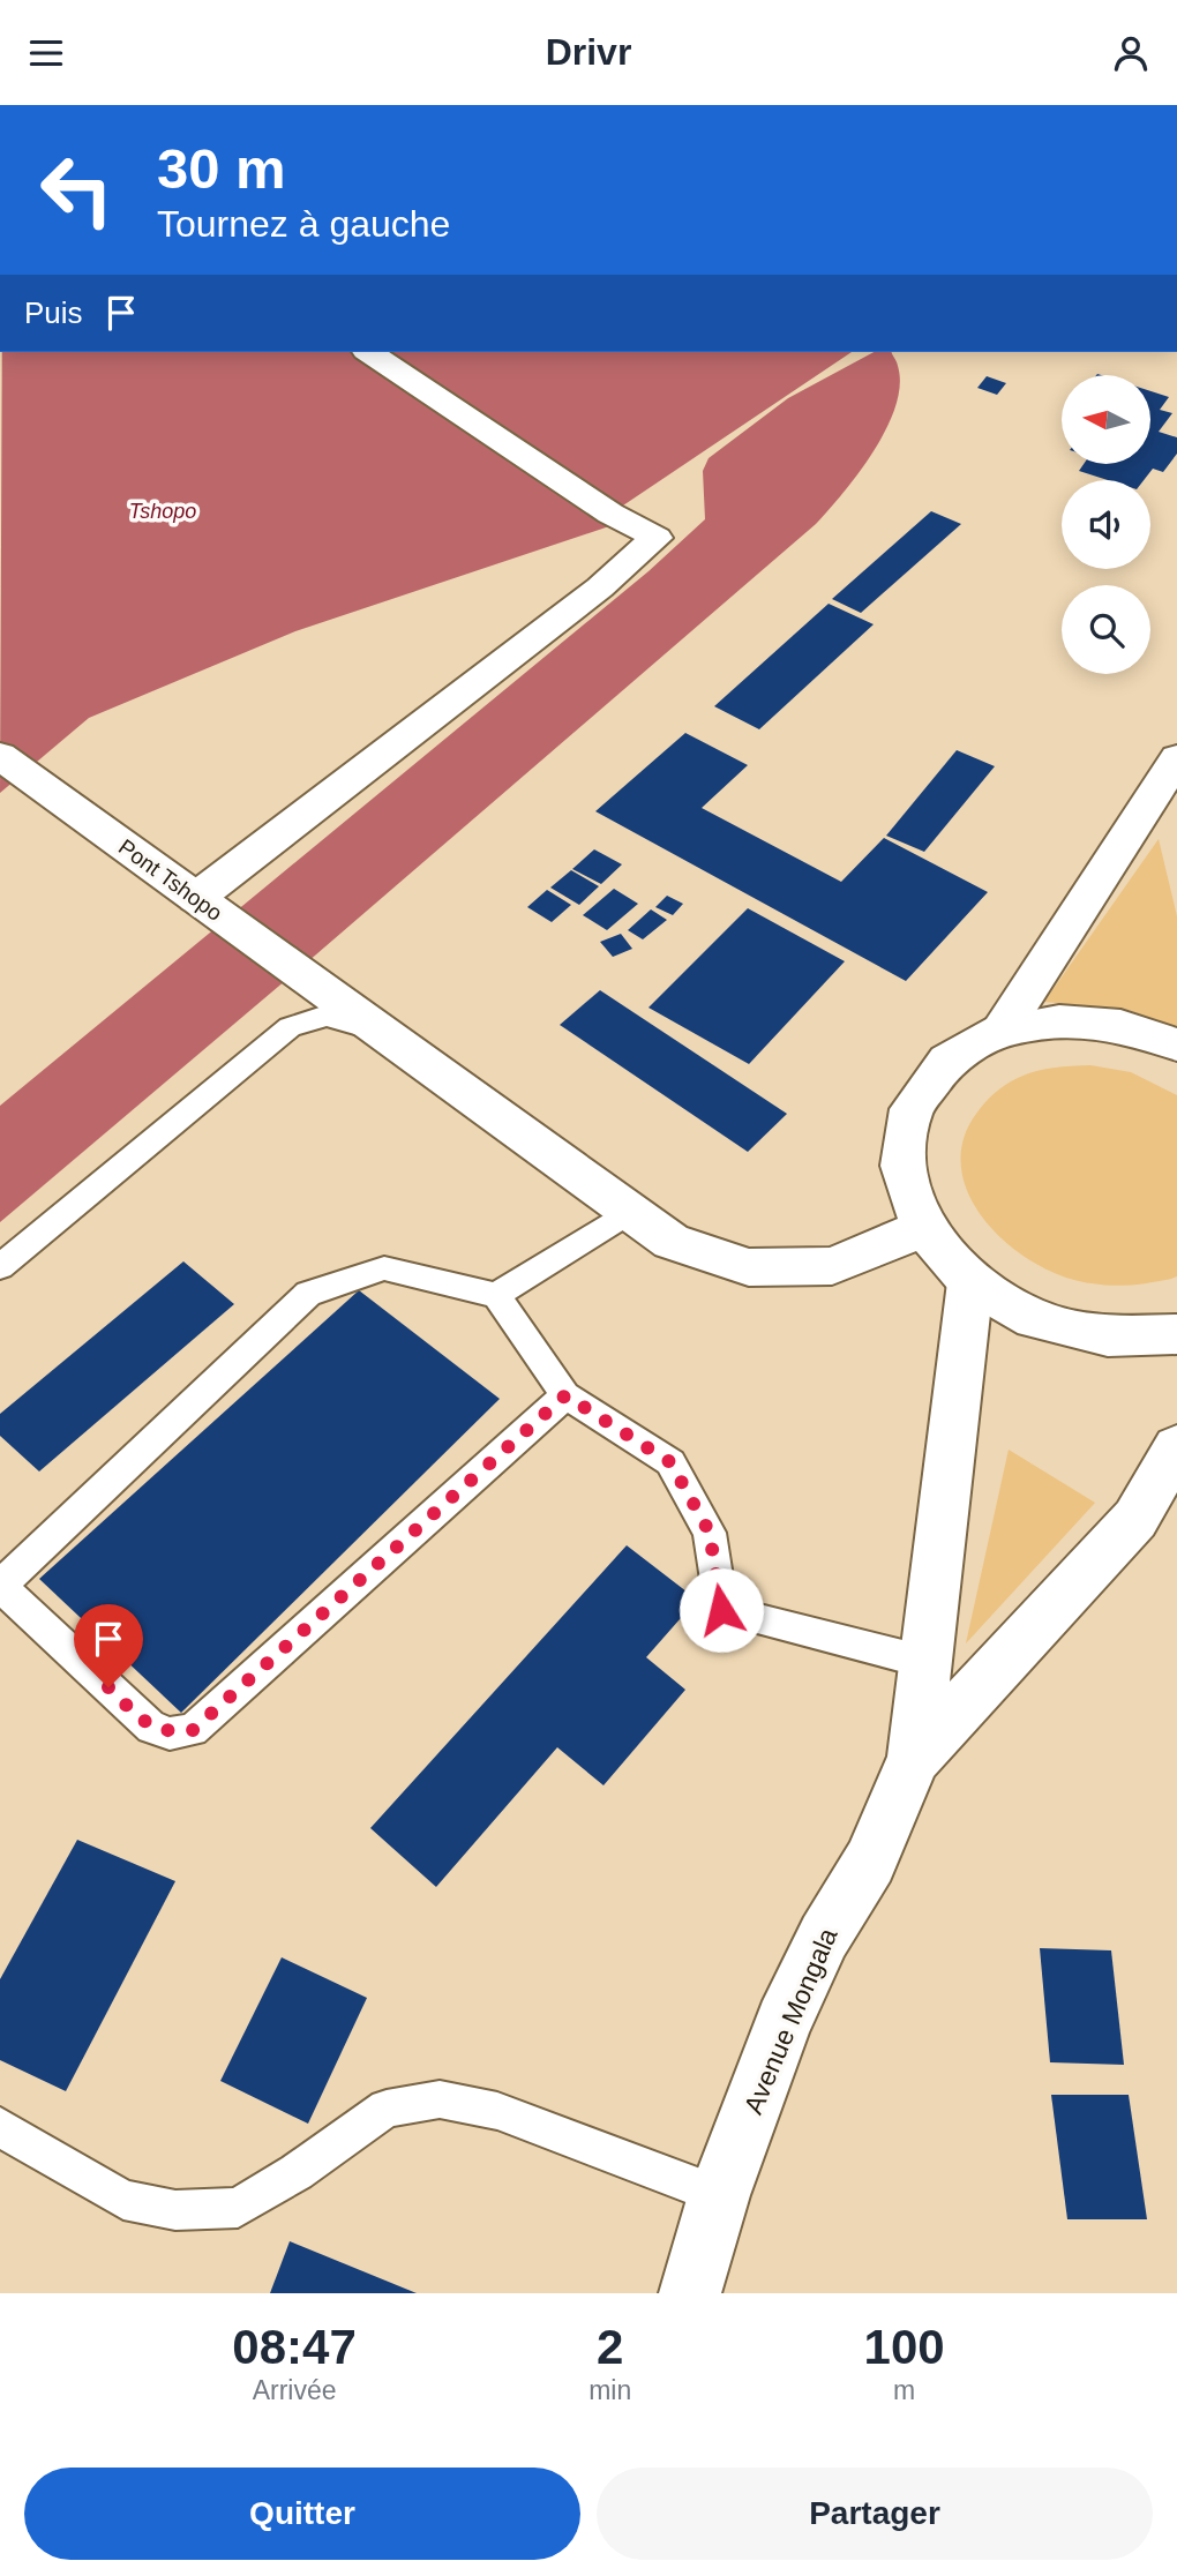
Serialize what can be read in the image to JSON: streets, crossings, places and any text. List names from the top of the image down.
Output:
{
  "streets": {
    "main road": ["Pont Tshopo", "Avenue Mongala"]
  },
  "water": ["Tshopo"],
  "north": "left",
  "page": {
    "header": "Drivr",
    "turn": ["30 m", "Tournez à gauche"],
    "then": "Puis",
    "eta": [
      "08:47",
      "Arrivée",
      "2",
      "min",
      "100",
      "m"
    ],
    "buttons": ["Quitter", "Partager"]
  }
}
